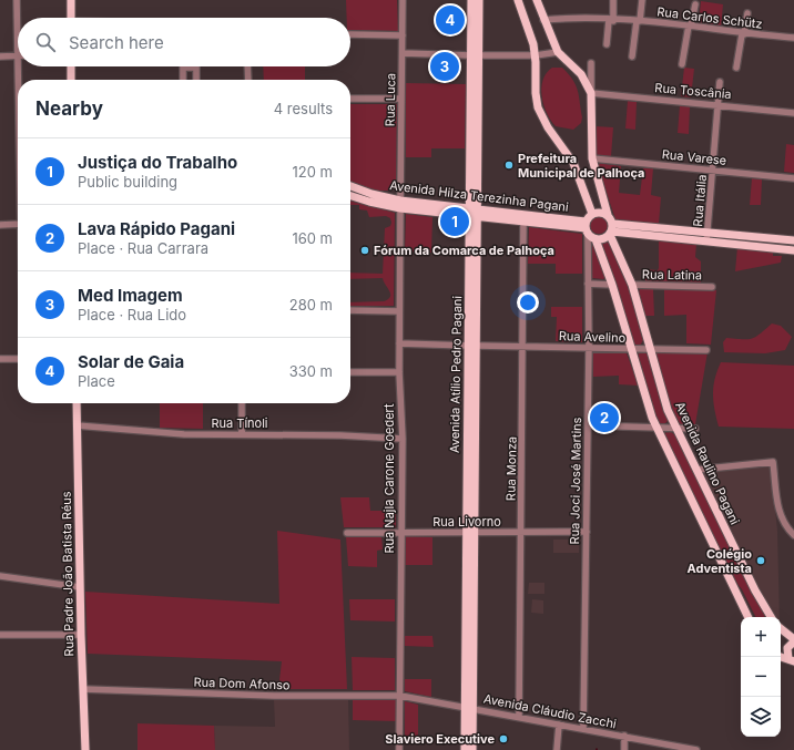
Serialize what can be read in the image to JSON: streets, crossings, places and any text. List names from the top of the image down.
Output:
{
  "streets": {
    "main road": [
      "Avenida Hilza Terezinha Pagani",
      "Avenida Atílio Pedro Pagani",
      "Avenida Raulino Pagani",
      "Rua Padre João Batista Réus"
    ],
    "street": [
      "Rua Carlos Schütz",
      "Rua Toscânia",
      "Rua Luca",
      "Rua Varese",
      "Rua Itália",
      "Rua Latina",
      "Rua Avelino",
      "Rua Tínoli",
      "Rua Monza",
      "Rua Najla Carone Goedert",
      "Rua Joci José Martins",
      "Rua Livorno",
      "Rua Dom Afonso",
      "Avenida Cláudio Zacchi"
    ]
  },
  "crossings": [
    ["Rua Toscânia", "Rua Itália"],
    ["Rua Luca", "Avenida Hilza Terezinha Pagani"],
    ["Rua Luca", "Rua Najla Carone Goedert"],
    ["Rua Varese", "Rua Itália"],
    ["Avenida Hilza Terezinha Pagani", "Avenida Atílio Pedro Pagani"],
    ["Avenida Hilza Terezinha Pagani", "Avenida Raulino Pagani"],
    ["Avenida Hilza Terezinha Pagani", "Rua Monza"],
    ["Avenida Hilza Terezinha Pagani", "Rua Najla Carone Goedert"],
    ["Avenida Hilza Terezinha Pagani", "Rua Joci José Martins"],
    ["Rua Latina", "Avenida Raulino Pagani"],
    ["Rua Avelino", "Avenida Atílio Pedro Pagani"],
    ["Rua Avelino", "Avenida Raulino Pagani"],
    ["Rua Avelino", "Rua Monza"],
    ["Rua Avelino", "Rua Najla Carone Goedert"],
    ["Rua Avelino", "Rua Joci José Martins"],
    ["Avenida Atílio Pedro Pagani", "Rua Livorno"],
    ["Avenida Atílio Pedro Pagani", "Avenida Cláudio Zacchi"],
    ["Rua Tínoli", "Rua Najla Carone Goedert"],
    ["Rua Tínoli", "Rua Padre João Batista Réus"],
    ["Avenida Raulino Pagani", "Rua Joci José Martins"],
    ["Rua Monza", "Rua Livorno"],
    ["Rua Monza", "Avenida Cláudio Zacchi"],
    ["Rua Najla Carone Goedert", "Rua Livorno"],
    ["Rua Najla Carone Goedert", "Rua Dom Afonso"],
    ["Rua Najla Carone Goedert", "Avenida Cláudio Zacchi"],
    ["Rua Joci José Martins", "Rua Livorno"],
    ["Rua Joci José Martins", "Avenida Cláudio Zacchi"],
    ["Rua Padre João Batista Réus", "Rua Dom Afonso"],
    ["Rua Dom Afonso", "Avenida Cláudio Zacchi"]
  ],
  "places": [
    "Prefeitura Municipal de Palhoça",
    "Fórum da Comarca de Palhoça",
    "Colégio Adventista",
    "Slaviero Executive"
  ],
  "page": {
    "pins": [
      "4",
      "3",
      "1",
      "2"
    ],
    "search": "Search here",
    "heading": ["Nearby", "4 results"],
    "list": [
      {
        "mark": "1",
        "name": "Justiça do Trabalho",
        "note": "Public building",
        "value": "120 m"
      },
      {
        "mark": "2",
        "name": "Lava Rápido Pagani",
        "note": "Place · Rua Carrara",
        "value": "160 m"
      },
      {
        "mark": "3",
        "name": "Med Imagem",
        "note": "Place · Rua Lido",
        "value": "280 m"
      },
      {
        "mark": "4",
        "name": "Solar de Gaia",
        "note": "Place",
        "value": "330 m"
      }
    ],
    "map_buttons": ["+", "−"]
  }
}
